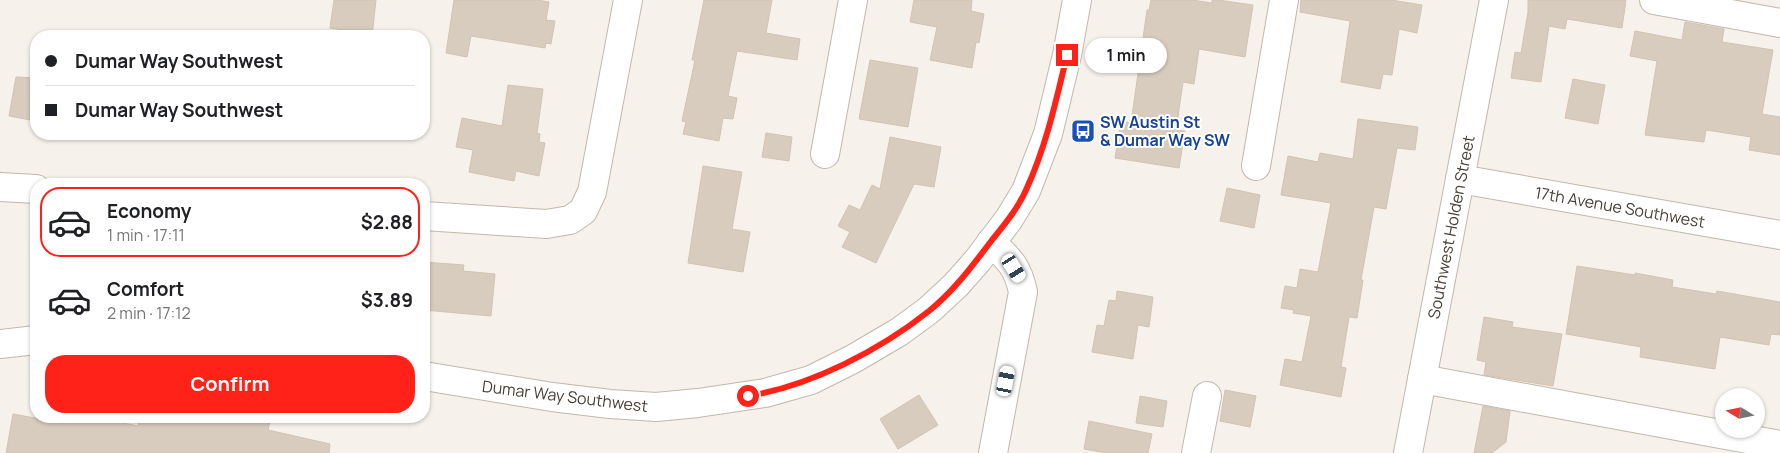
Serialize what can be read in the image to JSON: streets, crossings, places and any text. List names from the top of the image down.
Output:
{
  "streets": {
    "street": ["17th Avenue Southwest", "Southwest Holden Street", "Dumar Way Southwest"]
  },
  "crossings": [
    ["17th Avenue Southwest", "Southwest Holden Street"]
  ],
  "places": {
    "bus stop": ["SW Austin St & Dumar Way SW"]
  },
  "north": "left",
  "page": {
    "banner": ["Dumar Way Southwest", "Dumar Way Southwest"],
    "bubble": "1 min",
    "list": [
      {
        "name": "Economy",
        "note": "1 min · 17:11",
        "value": "$2.88"
      },
      {
        "name": "Comfort",
        "note": "2 min · 17:12",
        "value": "$3.89"
      }
    ],
    "buttons": "Confirm"
  }
}
